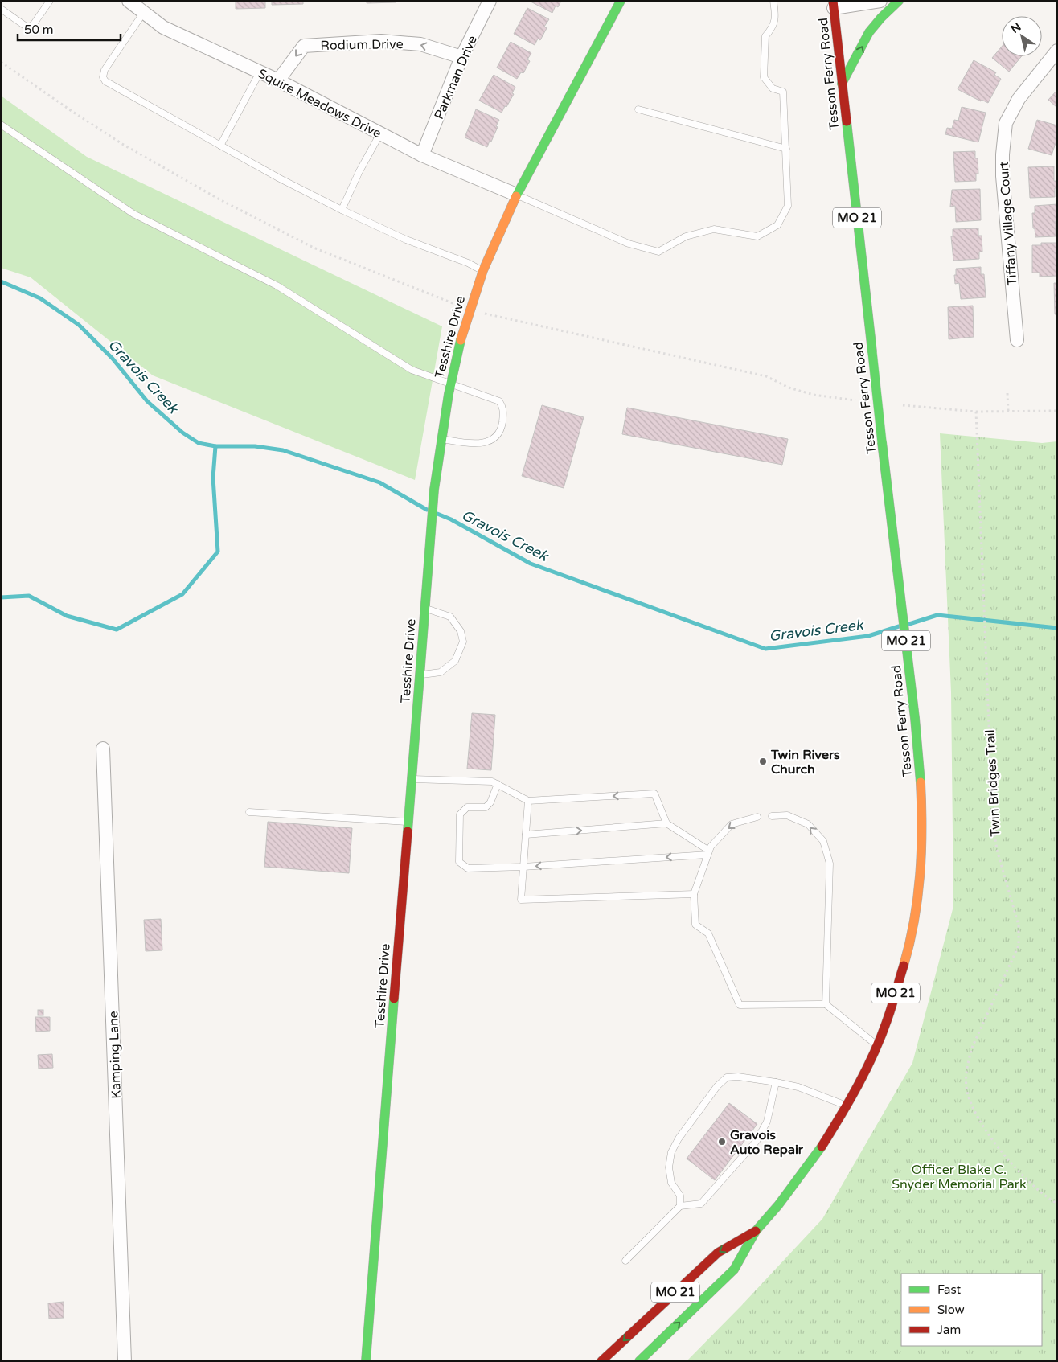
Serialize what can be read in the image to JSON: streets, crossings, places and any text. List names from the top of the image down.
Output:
{
  "streets": {
    "main road": ["Tesson Ferry Road", "MO 21", "Tesshire Drive"],
    "street": [
      "Rodium Drive",
      "Parkman Drive",
      "Squire Meadows Drive",
      "Tiffany Village Court",
      "Kamping Lane"
    ],
    "path": ["Twin Bridges Trail"]
  },
  "crossings": [
    ["Rodium Drive", "Parkman Drive"],
    ["Rodium Drive", "Squire Meadows Drive"],
    ["Parkman Drive", "Squire Meadows Drive"],
    ["Squire Meadows Drive", "Tesshire Drive"]
  ],
  "one_way": ["Rodium Drive"],
  "water": ["Gravois Creek"],
  "parks": ["Officer Blake C. Snyder Memorial Park"],
  "places": ["Twin Rivers Church", "Gravois Auto Repair"],
  "legend": ["Fast", "Slow", "Jam"],
  "scale_bar": "50 m",
  "north": "top left"
}
